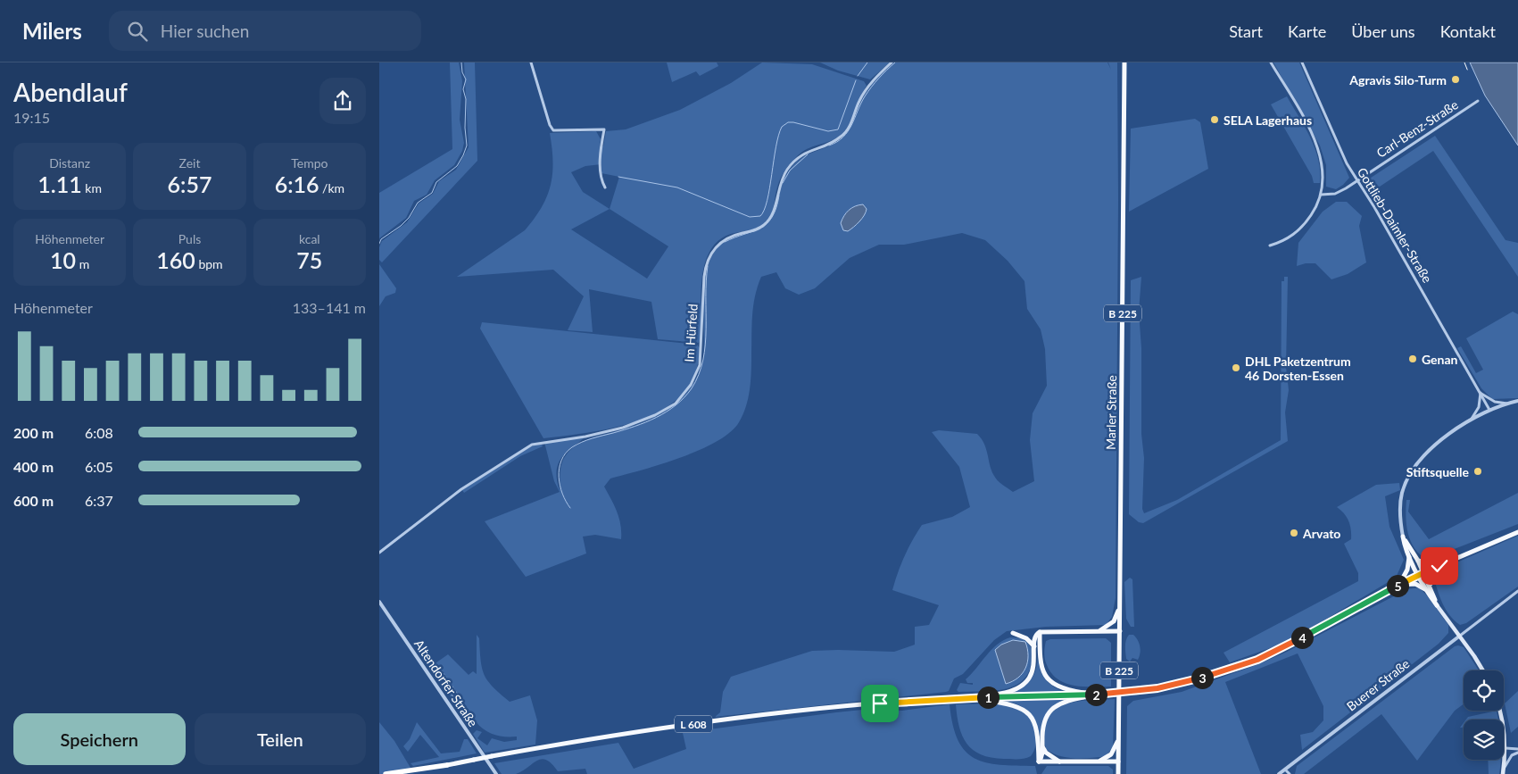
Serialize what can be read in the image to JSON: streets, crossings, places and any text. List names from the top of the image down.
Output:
{
  "streets": {
    "main road": ["B 225", "Marler Straße", "L 608"],
    "street": [
      "Carl-Benz-Straße",
      "Gottlieb-Daimler-Straße",
      "Im Hürfeld",
      "Altendorfer Straße",
      "Buerer Straße"
    ]
  },
  "crossings": [
    ["Carl-Benz-Straße", "Gottlieb-Daimler-Straße"],
    ["B 225", "Marler Straße"]
  ],
  "places": [
    "Agravis Silo-Turm",
    "SELA Lagerhaus",
    "Genan",
    "DHL Paketzentrum 46 Dorsten-Essen",
    "Stiftsquelle",
    "Arvato"
  ],
  "page": {
    "header": "Milers",
    "search": "Hier suchen",
    "nav": [
      "Start",
      "Karte",
      "Über uns",
      "Kontakt"
    ],
    "heading": ["Abendlauf", "19:15"],
    "stats": [
      ["Distanz", "1.11 km"],
      ["Zeit", "6:57"],
      ["Tempo", "6:16 /km"],
      ["Höhenmeter", "10 m"],
      ["Puls", "160 bpm"],
      ["kcal", "75"]
    ],
    "chart": ["Höhenmeter", "133–141 m"],
    "list": [
      {
        "name": "200 m",
        "note": "6:08"
      },
      {
        "name": "400 m",
        "note": "6:05"
      },
      {
        "name": "600 m",
        "note": "6:37"
      }
    ],
    "pins": [
      "5",
      "4",
      "3",
      "2",
      "1"
    ],
    "buttons": ["Speichern", "Teilen"]
  }
}
